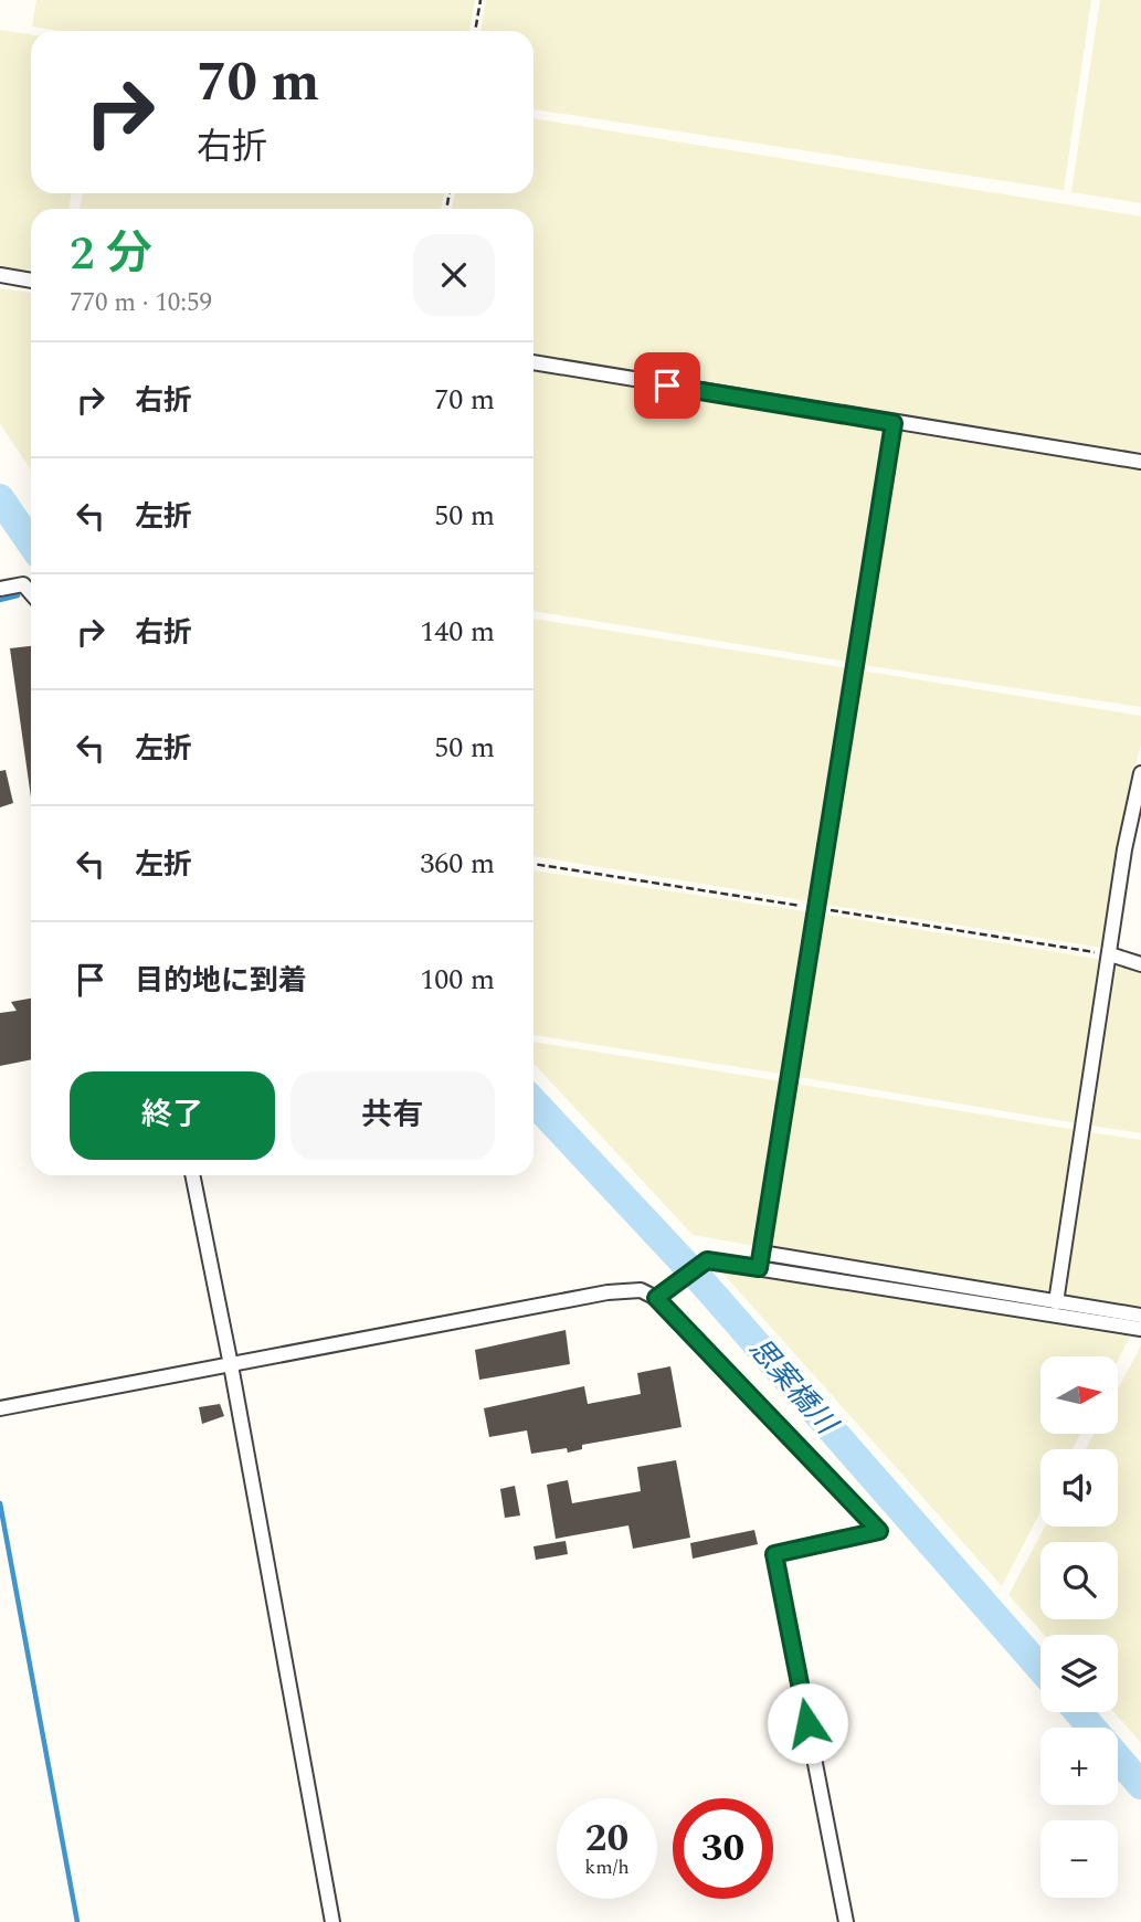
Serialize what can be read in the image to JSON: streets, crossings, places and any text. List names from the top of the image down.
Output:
{
  "water": ["思案橋川"],
  "north": "right",
  "page": {
    "turn": ["70 m", "右折"],
    "heading": ["2 分", "770 m · 10:59"],
    "list": [
      {
        "name": "右折",
        "value": "70 m"
      },
      {
        "name": "左折",
        "value": "50 m"
      },
      {
        "name": "右折",
        "value": "140 m"
      },
      {
        "name": "左折",
        "value": "50 m"
      },
      {
        "name": "左折",
        "value": "360 m"
      },
      {
        "name": "目的地に到着",
        "value": "100 m"
      }
    ],
    "buttons": ["終了", "共有"],
    "map_buttons": ["+", "−"],
    "speed": "20 km/h",
    "limit": "30"
  }
}
